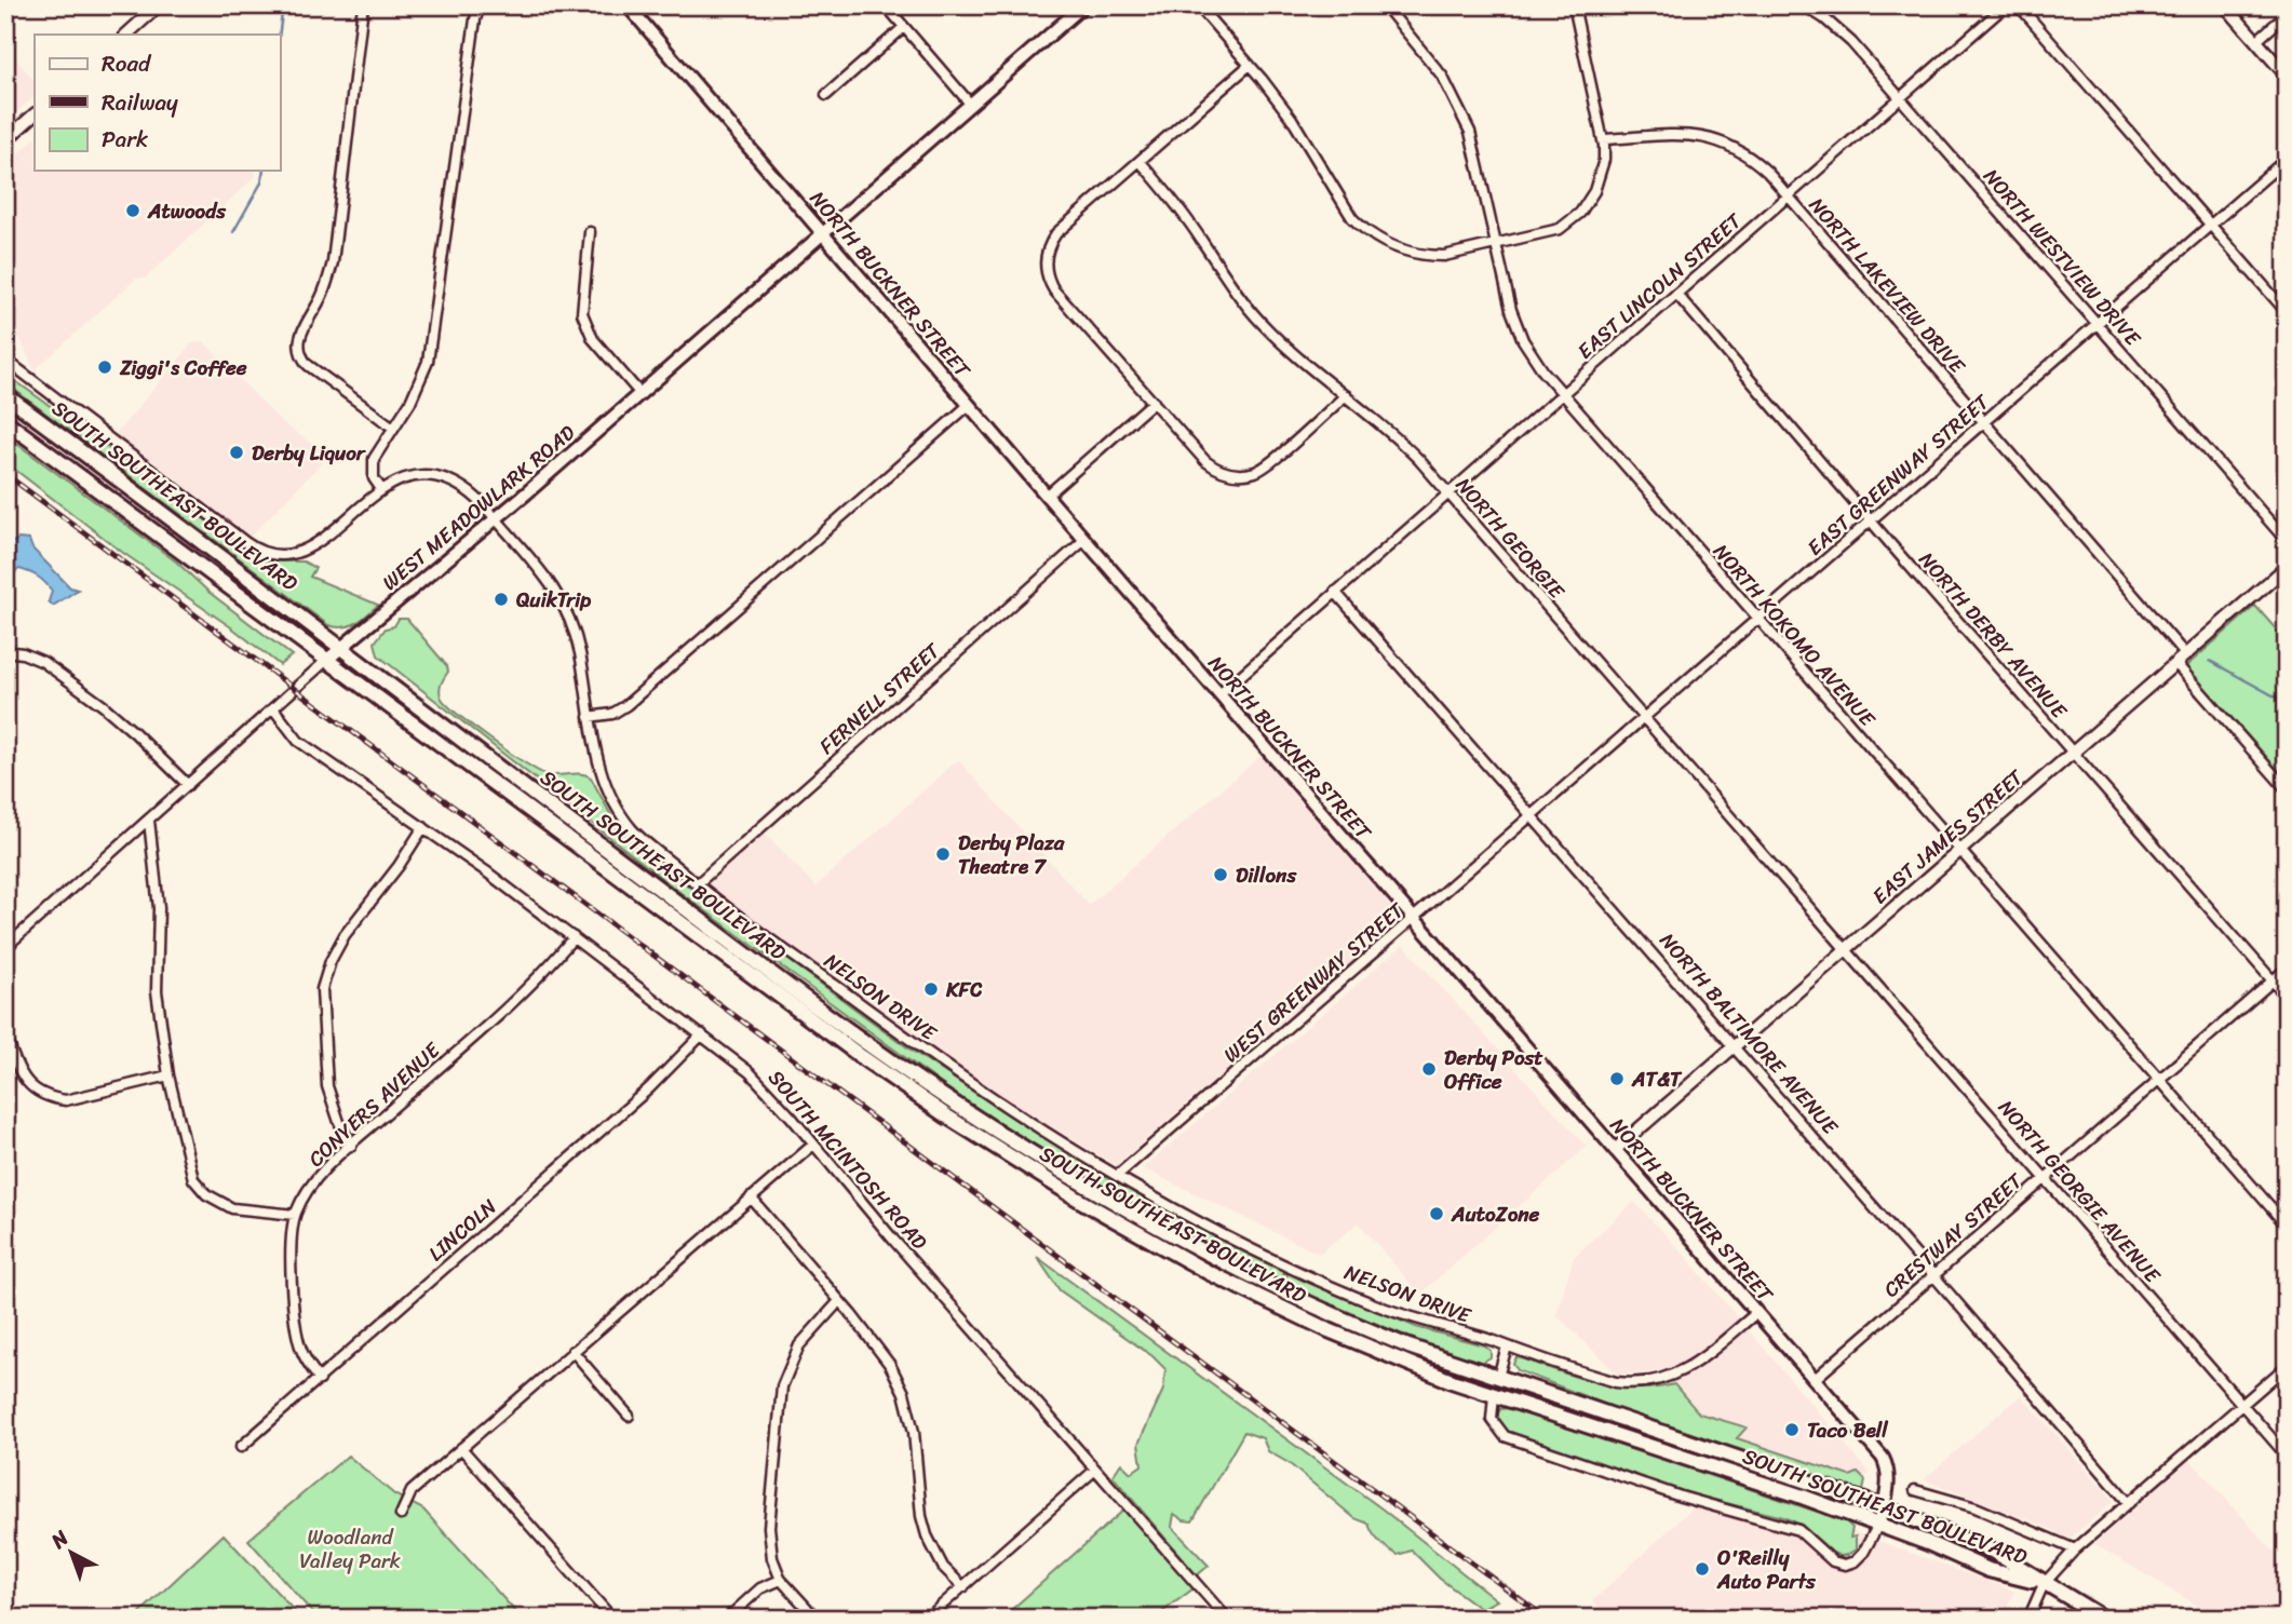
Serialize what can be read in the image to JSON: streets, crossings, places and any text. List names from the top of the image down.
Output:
{
  "streets": {
    "main road": ["NORTH BUCKNER STREET", "SOUTH SOUTHEAST BOULEVARD", "WEST MEADOWLARK ROAD"],
    "street": [
      "NORTH WESTVIEW DRIVE",
      "NORTH LAKEVIEW DRIVE",
      "EAST LINCOLN STREET",
      "EAST GREENWAY STREET",
      "NORTH GEORGIE",
      "NORTH KOKOMO AVENUE",
      "NORTH DERBY AVENUE",
      "FERNELL STREET",
      "EAST JAMES STREET",
      "WEST GREENWAY STREET",
      "NELSON DRIVE",
      "NORTH BALTIMORE AVENUE",
      "CONYERS AVENUE",
      "SOUTH MCINTOSH ROAD",
      "NORTH GEORGIE AVENUE",
      "LINCOLN",
      "CRESTWAY STREET"
    ]
  },
  "crossings": [
    ["NORTH WESTVIEW DRIVE", "EAST LINCOLN STREET"],
    ["NORTH WESTVIEW DRIVE", "EAST GREENWAY STREET"],
    ["NORTH BUCKNER STREET", "EAST LINCOLN STREET"],
    ["NORTH BUCKNER STREET", "SOUTH SOUTHEAST BOULEVARD"],
    ["NORTH BUCKNER STREET", "WEST MEADOWLARK ROAD"],
    ["NORTH BUCKNER STREET", "FERNELL STREET"],
    ["NORTH BUCKNER STREET", "EAST JAMES STREET"],
    ["NORTH BUCKNER STREET", "WEST GREENWAY STREET"],
    ["NORTH BUCKNER STREET", "NELSON DRIVE"],
    ["NORTH BUCKNER STREET", "CRESTWAY STREET"],
    ["NORTH LAKEVIEW DRIVE", "EAST LINCOLN STREET"],
    ["NORTH LAKEVIEW DRIVE", "EAST GREENWAY STREET"],
    ["NORTH LAKEVIEW DRIVE", "EAST JAMES STREET"],
    ["EAST LINCOLN STREET", "NORTH GEORGIE"],
    ["EAST LINCOLN STREET", "NORTH KOKOMO AVENUE"],
    ["EAST LINCOLN STREET", "NORTH DERBY AVENUE"],
    ["EAST LINCOLN STREET", "NORTH BALTIMORE AVENUE"],
    ["EAST GREENWAY STREET", "NORTH GEORGIE"],
    ["EAST GREENWAY STREET", "NORTH KOKOMO AVENUE"],
    ["EAST GREENWAY STREET", "NORTH DERBY AVENUE"],
    ["EAST GREENWAY STREET", "WEST GREENWAY STREET"],
    ["EAST GREENWAY STREET", "NORTH BALTIMORE AVENUE"],
    ["SOUTH SOUTHEAST BOULEVARD", "WEST MEADOWLARK ROAD"],
    ["WEST MEADOWLARK ROAD", "NELSON DRIVE"],
    ["WEST MEADOWLARK ROAD", "SOUTH MCINTOSH ROAD"],
    ["NORTH GEORGIE", "EAST JAMES STREET"],
    ["NORTH GEORGIE", "NORTH GEORGIE AVENUE"],
    ["NORTH KOKOMO AVENUE", "EAST JAMES STREET"],
    ["NORTH KOKOMO AVENUE", "CRESTWAY STREET"],
    ["NORTH DERBY AVENUE", "EAST JAMES STREET"],
    ["NORTH DERBY AVENUE", "CRESTWAY STREET"],
    ["FERNELL STREET", "NELSON DRIVE"],
    ["EAST JAMES STREET", "NORTH BALTIMORE AVENUE"],
    ["EAST JAMES STREET", "NORTH GEORGIE AVENUE"],
    ["WEST GREENWAY STREET", "NELSON DRIVE"],
    ["WEST GREENWAY STREET", "NORTH BALTIMORE AVENUE"],
    ["NORTH BALTIMORE AVENUE", "CRESTWAY STREET"],
    ["CONYERS AVENUE", "SOUTH MCINTOSH ROAD"],
    ["CONYERS AVENUE", "LINCOLN"],
    ["SOUTH MCINTOSH ROAD", "LINCOLN"],
    ["NORTH GEORGIE AVENUE", "CRESTWAY STREET"]
  ],
  "parks": ["Woodland Valley Park"],
  "places": [
    "Atwoods",
    "Ziggi's Coffee",
    "Derby Liquor",
    "QuikTrip",
    "Derby Plaza Theatre 7",
    "Dillons",
    "KFC",
    "Derby Post Office",
    "AT&T",
    "AutoZone",
    "Taco Bell",
    "O'Reilly Auto Parts"
  ],
  "legend": ["Road", "Railway", "Park"],
  "north": "top left"
}
